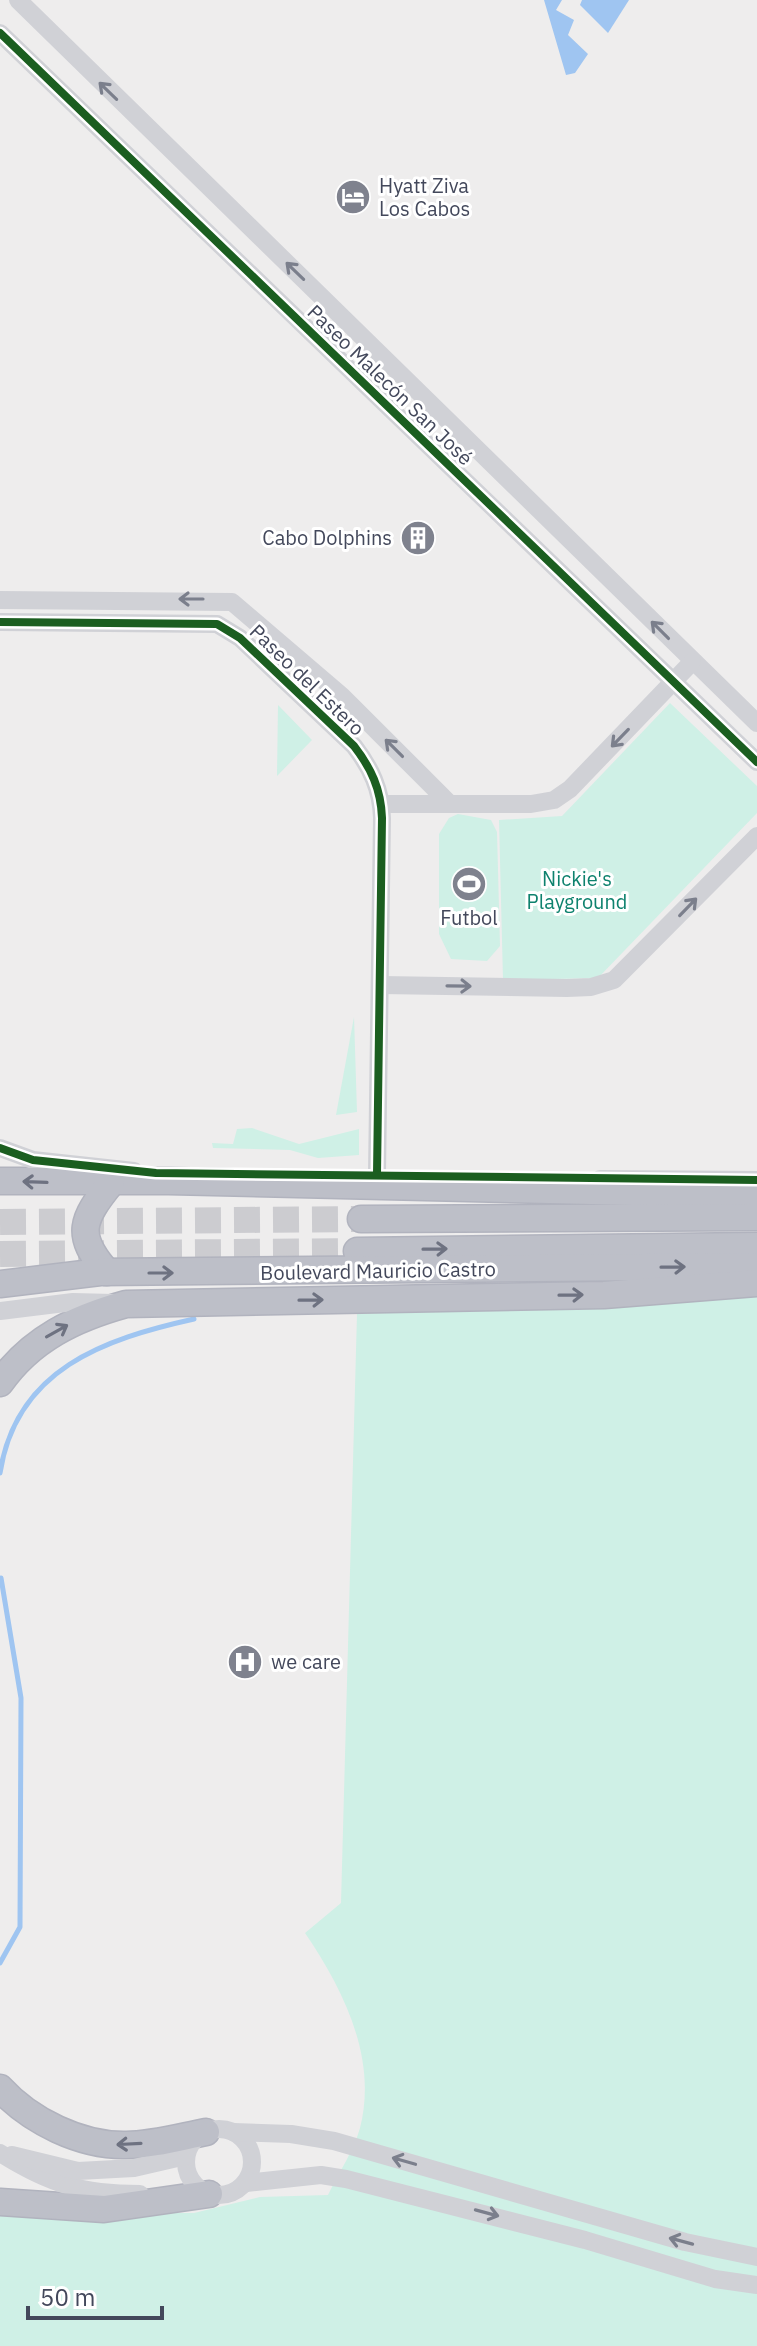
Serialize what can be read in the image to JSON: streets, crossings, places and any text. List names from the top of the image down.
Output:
{
  "streets": {
    "highway": ["Boulevard Mauricio Castro"],
    "street": ["Paseo Malecón San José", "Paseo del Estero"]
  },
  "parks": ["Nickie's Playground"],
  "places": {
    "hotel": ["Hyatt Ziva Los Cabos"],
    "building": ["Cabo Dolphins"],
    "sports": ["Futbol"],
    "hospital": ["we care"]
  },
  "scale_bar": "50 m"
}
